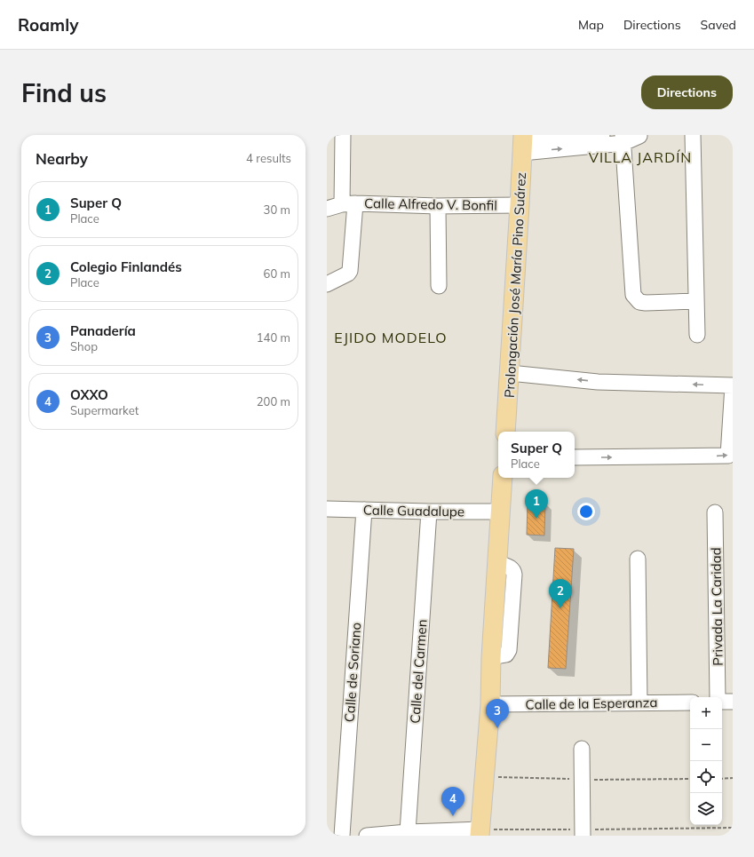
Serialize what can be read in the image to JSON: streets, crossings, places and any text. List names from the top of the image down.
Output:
{
  "streets": {
    "main road": ["Prolongación José María Pino Suárez"],
    "street": [
      "Calle Alfredo V. Bonfil",
      "Calle Guadalupe",
      "Privada La Caridad",
      "Calle del Carmen",
      "Calle de Soriano",
      "Calle de la Esperanza"
    ]
  },
  "crossings": [
    ["Calle Alfredo V. Bonfil", "Prolongación José María Pino Suárez"],
    ["Calle Guadalupe", "Calle del Carmen"],
    ["Calle Guadalupe", "Calle de Soriano"]
  ],
  "districts": ["VILLA JARDÍN", "EJIDO MODELO"],
  "page": {
    "header": "Roamly",
    "nav": ["Map", "Directions", "Saved"],
    "buttons": "Directions",
    "title": "Find us",
    "heading": ["Nearby", "4 results"],
    "list": [
      {
        "mark": "1",
        "name": "Super Q",
        "note": "Place",
        "value": "30 m"
      },
      {
        "mark": "2",
        "name": "Colegio Finlandés",
        "note": "Place",
        "value": "60 m"
      },
      {
        "mark": "3",
        "name": "Panadería",
        "note": "Shop",
        "value": "140 m"
      },
      {
        "mark": "4",
        "name": "OXXO",
        "note": "Supermarket",
        "value": "200 m"
      }
    ],
    "popup": ["Super Q", "Place"],
    "pins": [
      "1",
      "2",
      "3",
      "4"
    ],
    "map_buttons": ["+", "−"]
  }
}
